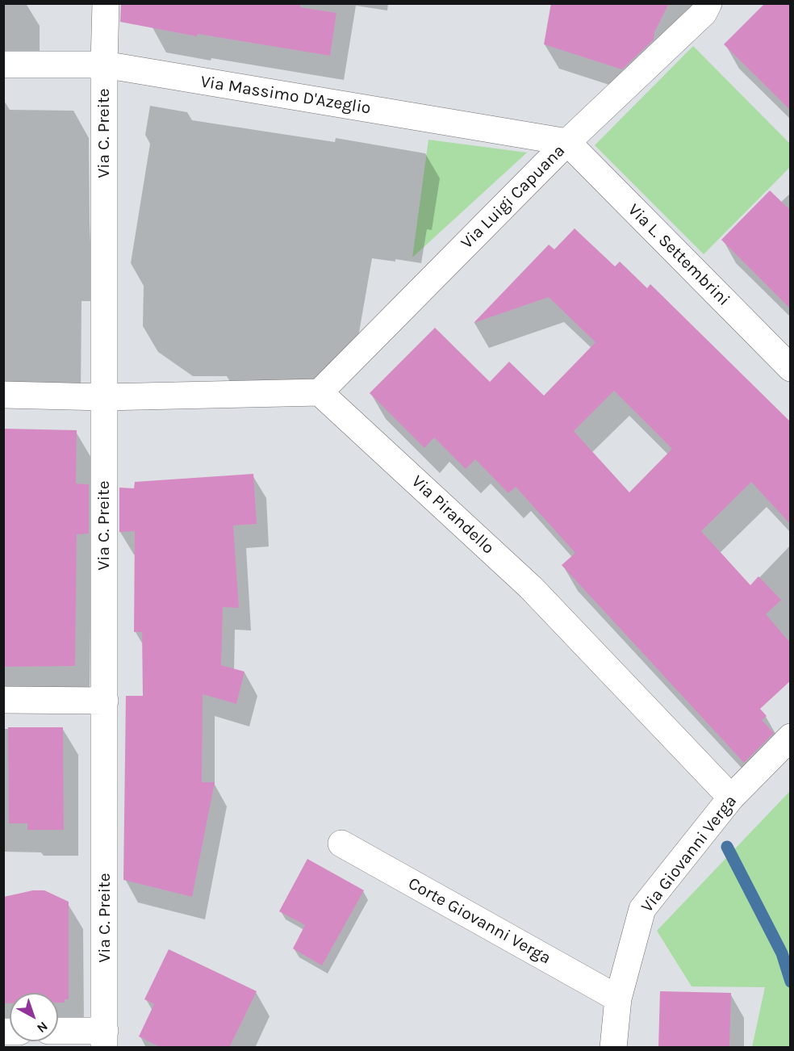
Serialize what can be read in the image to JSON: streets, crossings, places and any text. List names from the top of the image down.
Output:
{
  "streets": {
    "street": [
      "Via Massimo D'Azeglio",
      "Via C. Preite",
      "Via Luigi Capuana",
      "Via L. Settembrini",
      "Via Pirandello",
      "Via Giovanni Verga",
      "Corte Giovanni Verga"
    ]
  },
  "crossings": [
    ["Via Massimo D'Azeglio", "Via C. Preite"],
    ["Via Massimo D'Azeglio", "Via Luigi Capuana"],
    ["Via Massimo D'Azeglio", "Via L. Settembrini"],
    ["Via Luigi Capuana", "Via L. Settembrini"],
    ["Via Luigi Capuana", "Via Pirandello"],
    ["Via Pirandello", "Via Giovanni Verga"],
    ["Via Giovanni Verga", "Corte Giovanni Verga"]
  ],
  "north": "bottom right"
}
